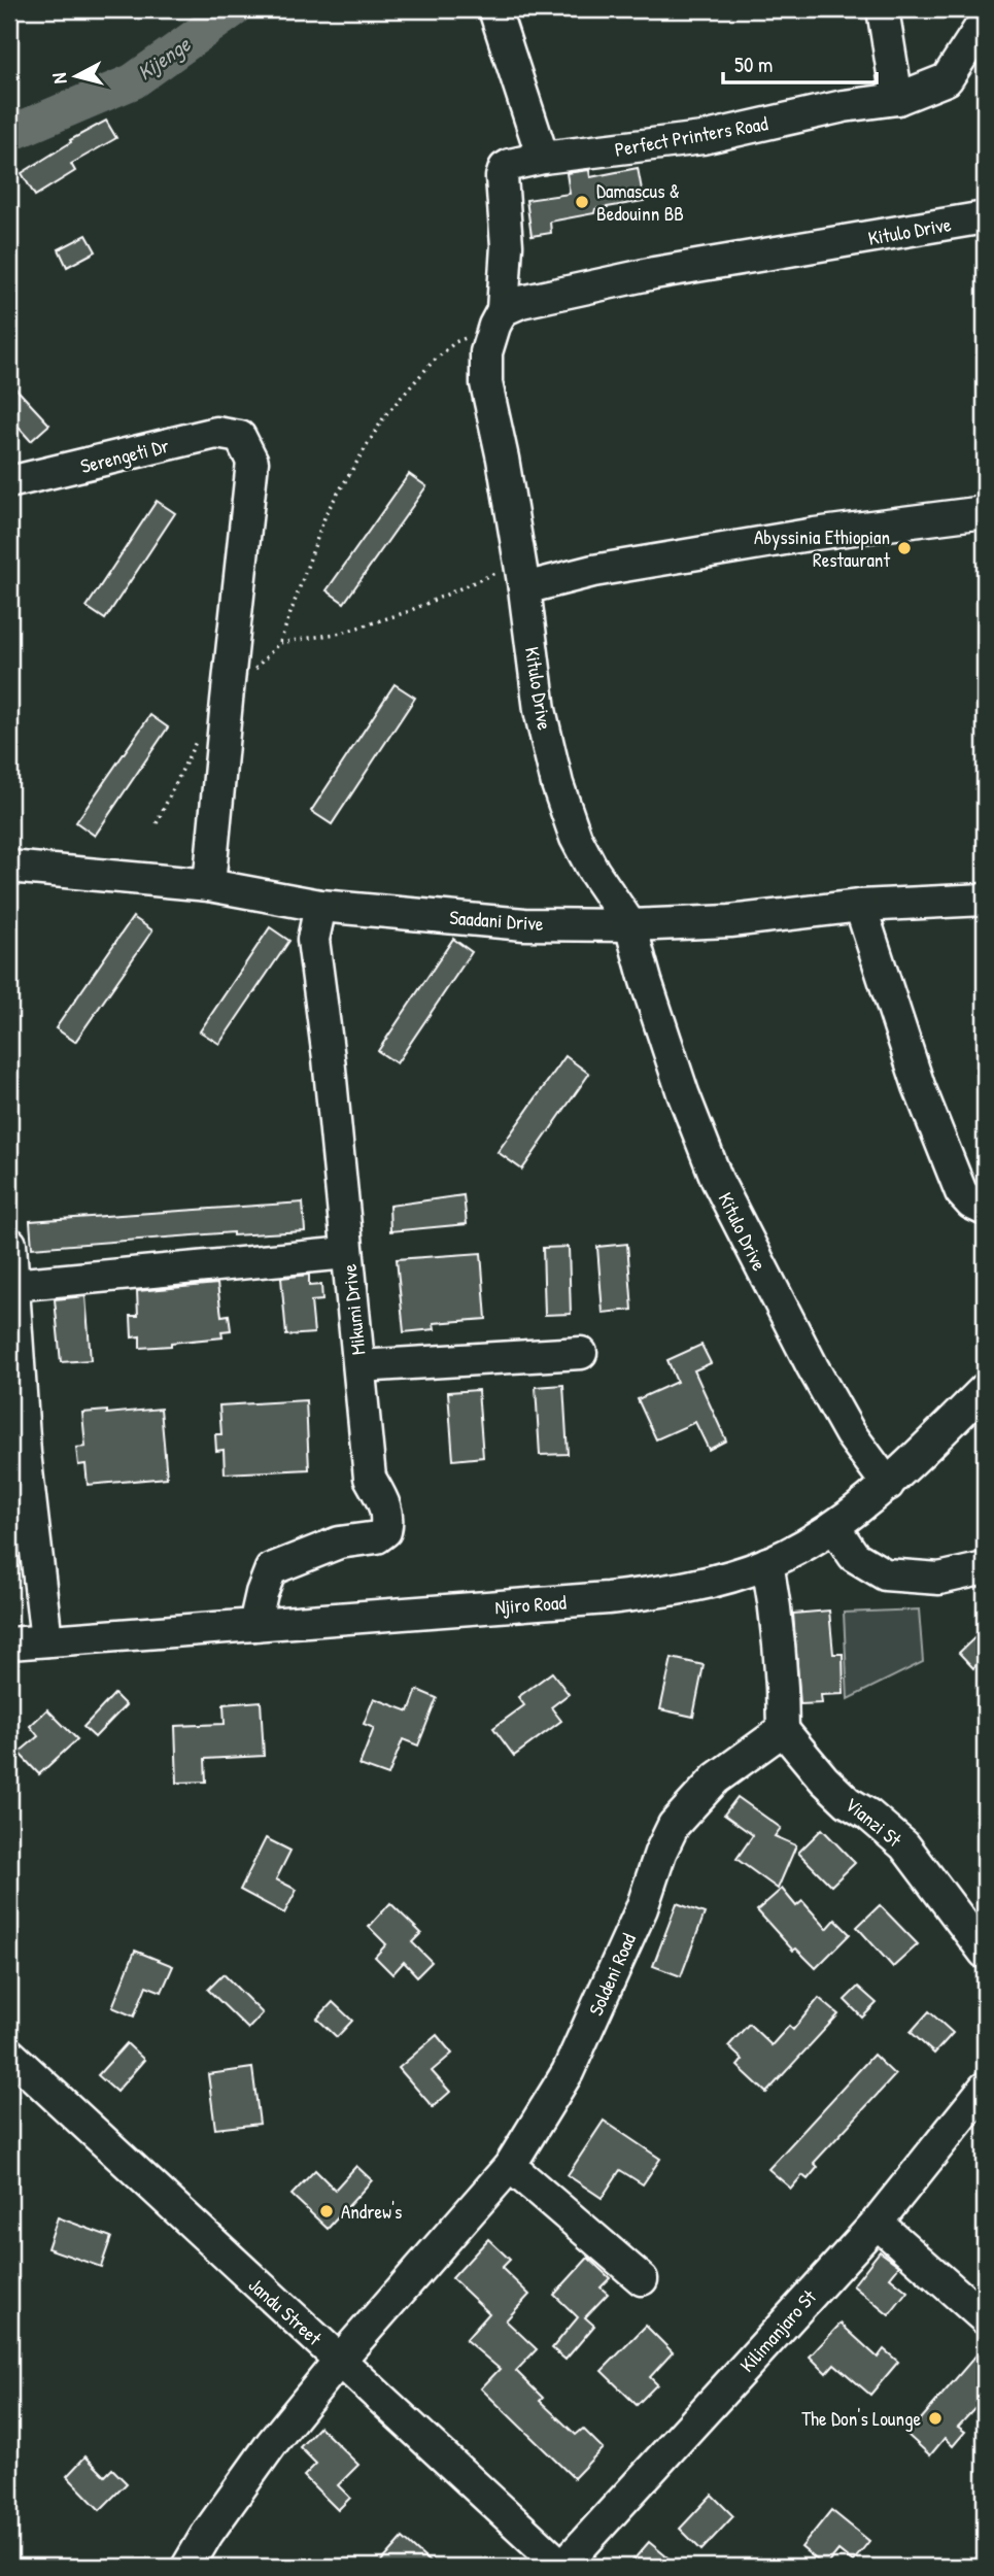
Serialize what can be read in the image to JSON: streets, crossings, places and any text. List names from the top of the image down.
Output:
{
  "streets": {
    "street": [
      "Perfect Printers Road",
      "Kitulo Drive",
      "Serengeti Dr",
      "Saadani Drive",
      "Mikumi Drive",
      "Njiro Road",
      "Vianzi St",
      "Soldeni Road",
      "Jandu Street",
      "Kilimanjaro St"
    ]
  },
  "crossings": [
    ["Perfect Printers Road", "Kitulo Drive"],
    ["Kitulo Drive", "Saadani Drive"],
    ["Kitulo Drive", "Njiro Road"],
    ["Serengeti Dr", "Saadani Drive"],
    ["Saadani Drive", "Mikumi Drive"],
    ["Mikumi Drive", "Njiro Road"],
    ["Vianzi St", "Soldeni Road"],
    ["Soldeni Road", "Jandu Street"],
    ["Jandu Street", "Kilimanjaro St"]
  ],
  "water": ["Kijenge"],
  "places": [
    "Damascus & Bedouinn BB",
    "Abyssinia Ethiopian Restaurant",
    "Andrew's",
    "The Don's Lounge"
  ],
  "scale_bar": "50 m",
  "north": "left"
}
